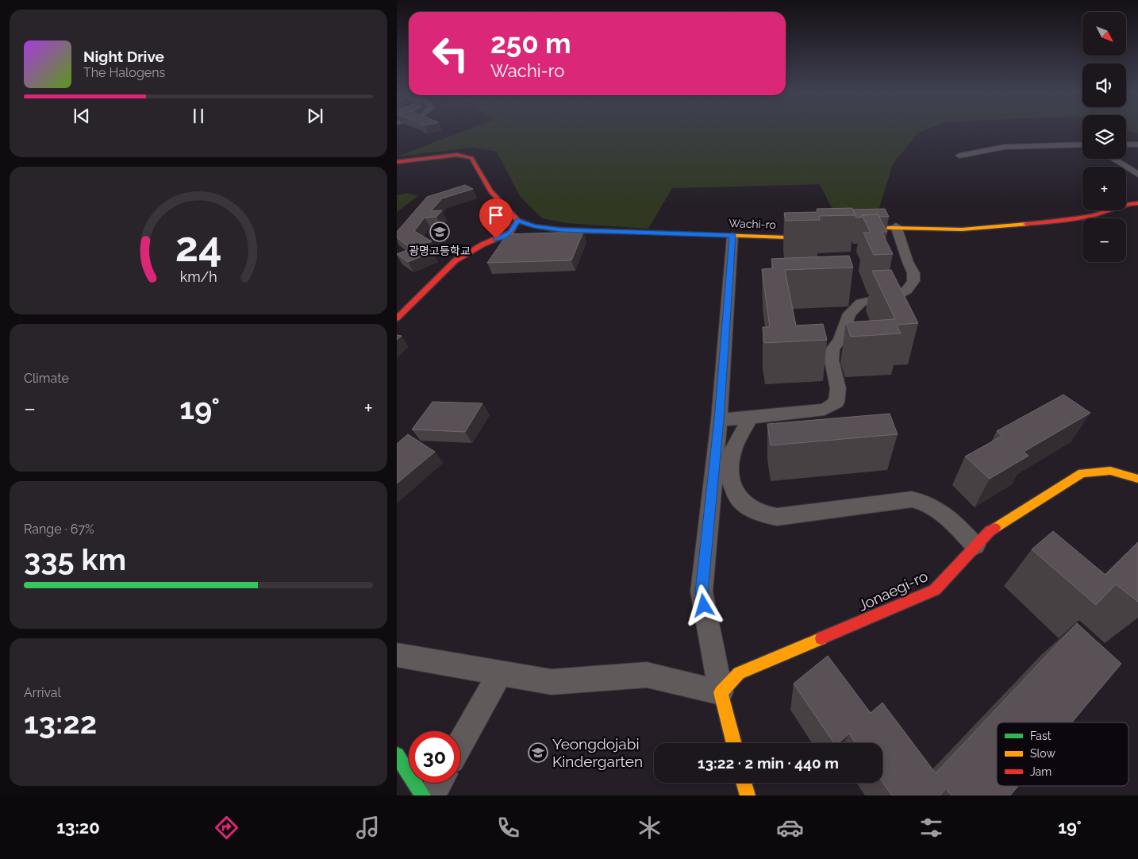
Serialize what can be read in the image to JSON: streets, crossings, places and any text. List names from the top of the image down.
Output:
{
  "streets": {
    "main road": ["Wachi-ro", "Jonaegi-ro"]
  },
  "places": {
    "school or university": ["광명고등학교", "Yeongdojabi Kindergarten"]
  },
  "legend": ["Fast", "Slow", "Jam"],
  "north": "bottom right",
  "page": {
    "map_buttons": ["+", "−"],
    "turn": ["250 m", "Wachi-ro"],
    "song": ["Night Drive", "The Halogens"],
    "tile": [
      "Climate",
      ["Range · 67%", "335 km"],
      ["Arrival", "13:22"]
    ],
    "heat": ["−", "19°", "+"],
    "limit": "30",
    "trip": "13:22 · 2 min · 440 m",
    "tabs": ["13:20", "19°"],
    "gauge": ["24", "km/h"]
  }
}
